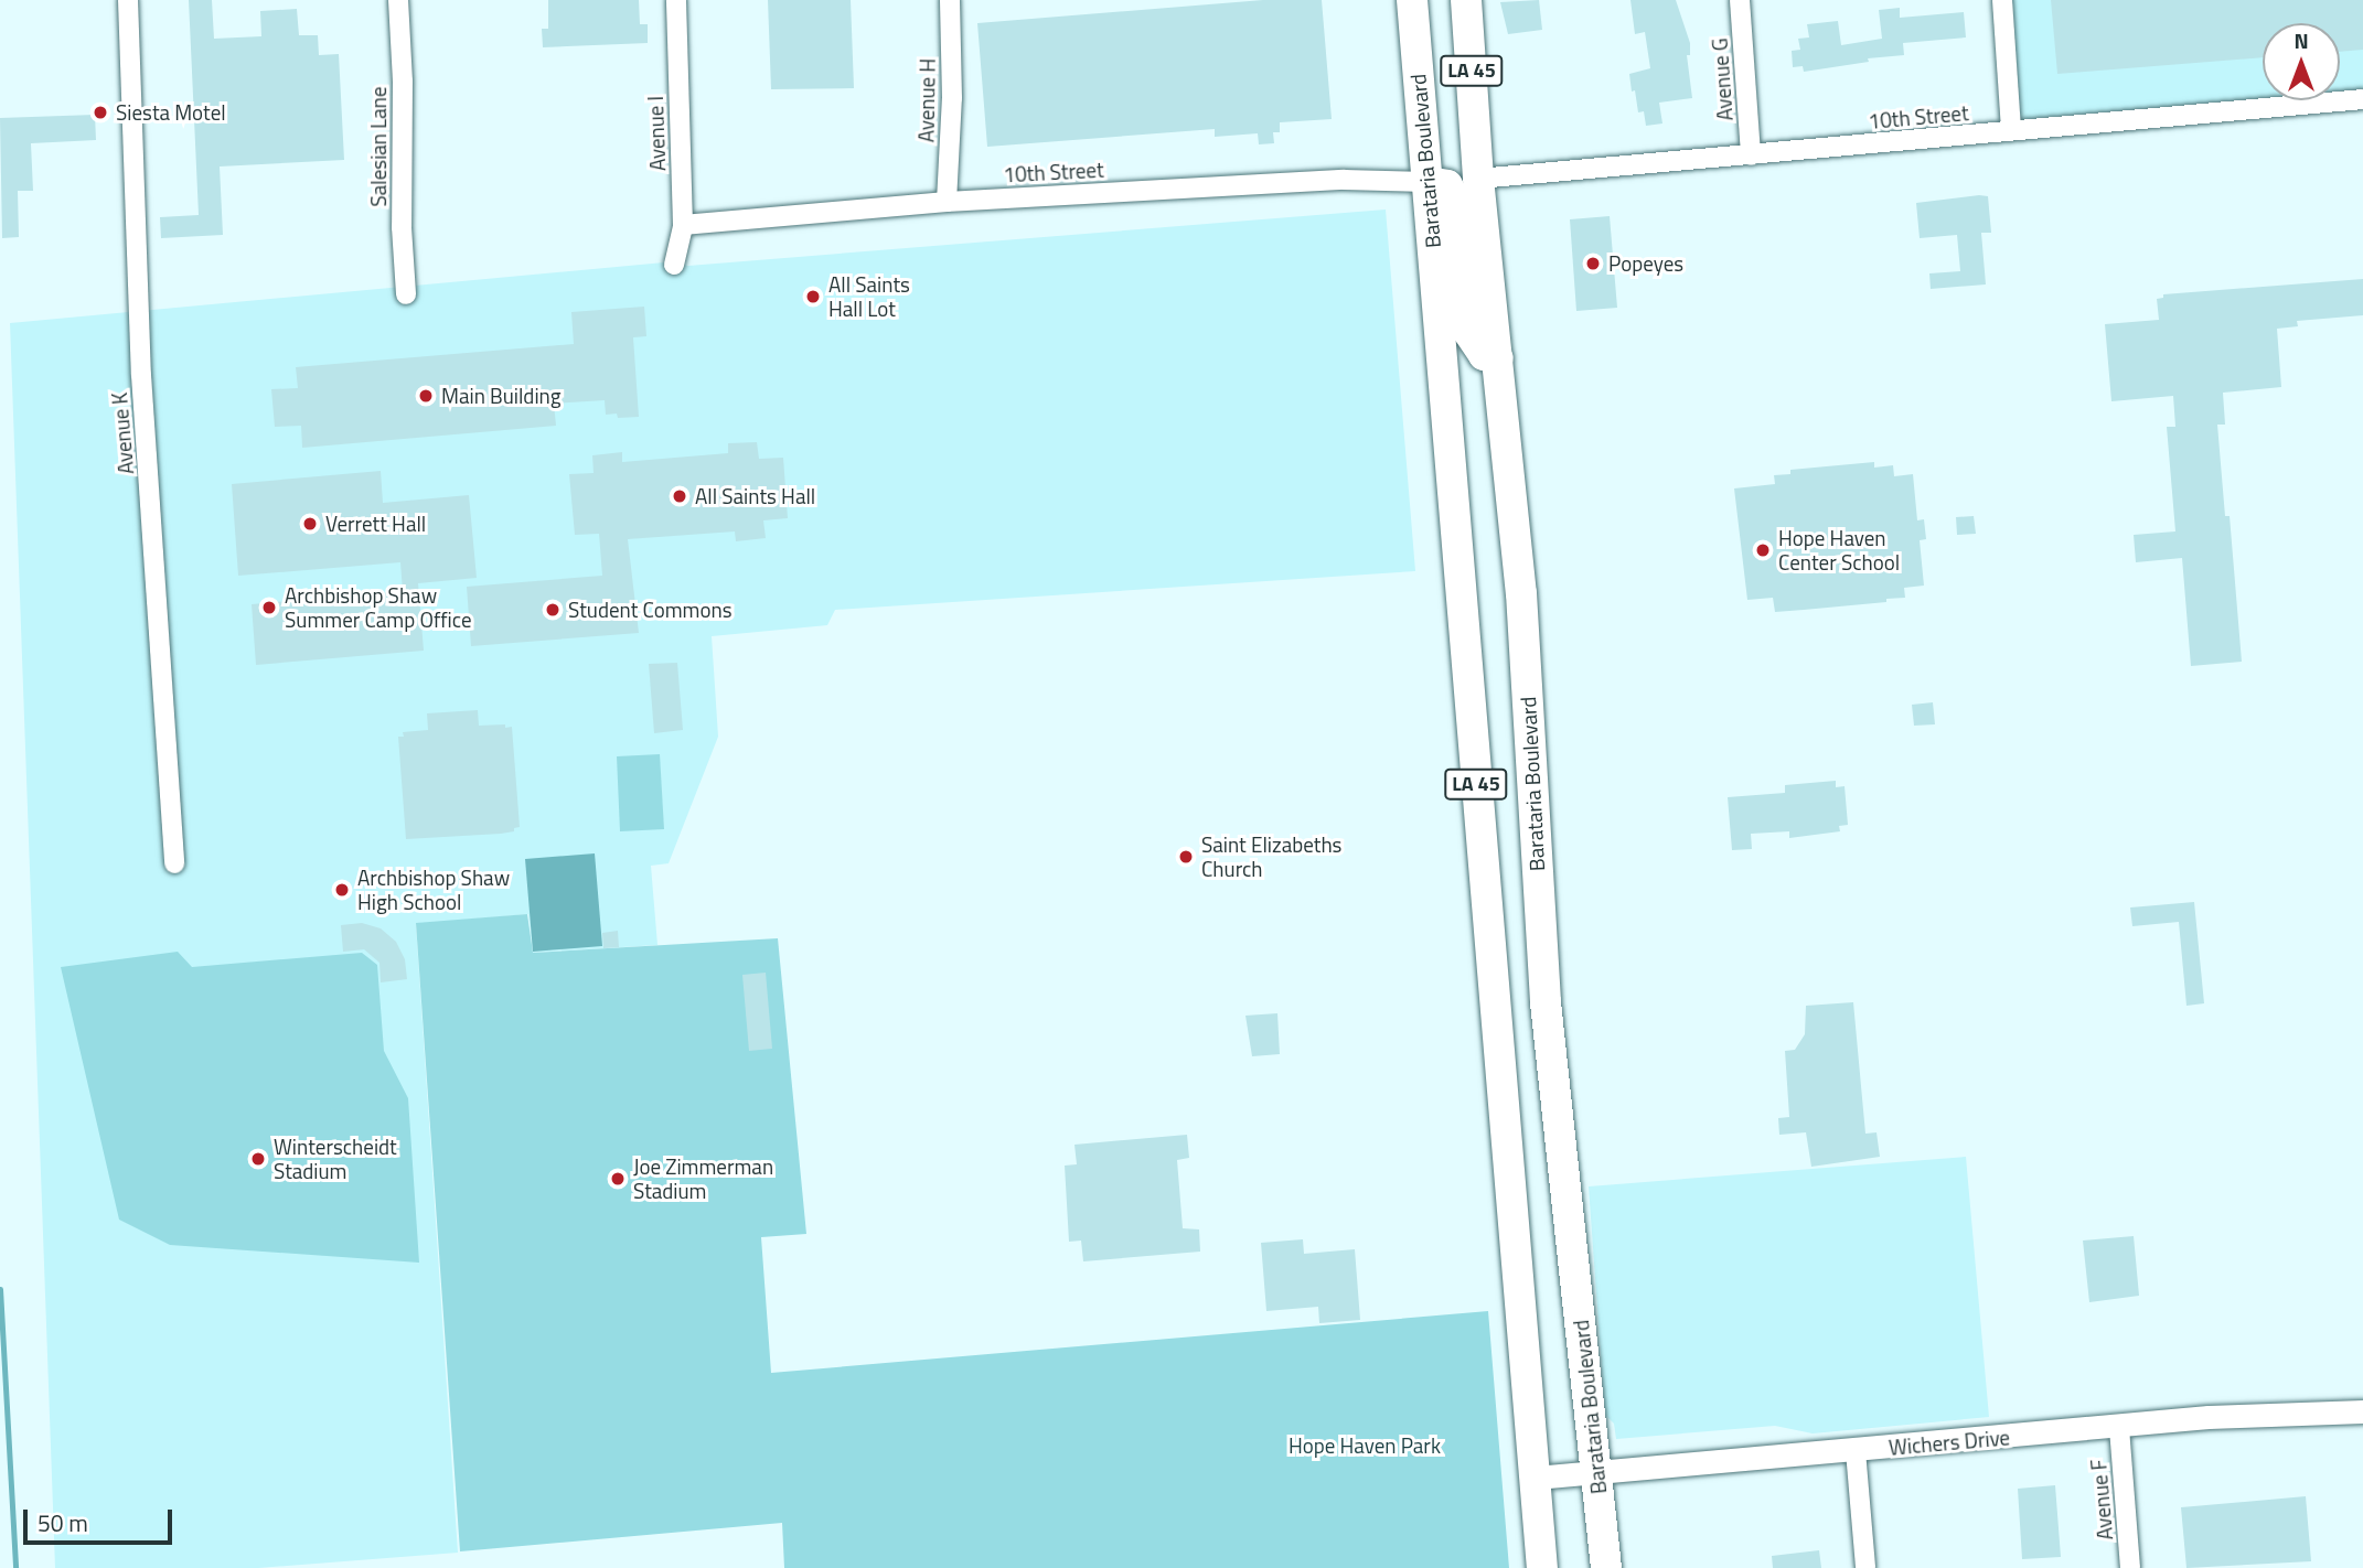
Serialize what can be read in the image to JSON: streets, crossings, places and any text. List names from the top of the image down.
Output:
{
  "streets": {
    "main road": ["LA 45", "Barataria Boulevard"],
    "street": [
      "Avenue G",
      "Avenue H",
      "10th Street",
      "Avenue I",
      "Salesian Lane",
      "Avenue K",
      "Wichers Drive",
      "Avenue F"
    ]
  },
  "crossings": [
    ["Avenue G", "10th Street"],
    ["Avenue H", "10th Street"],
    ["10th Street", "Avenue I"],
    ["10th Street", "Barataria Boulevard"],
    ["Barataria Boulevard", "Wichers Drive"],
    ["Wichers Drive", "Avenue F"]
  ],
  "parks": ["Hope Haven Park"],
  "places": [
    "Siesta Motel",
    "Popeyes",
    "All Saints Hall Lot",
    "Main Building",
    "All Saints Hall",
    "Verrett Hall",
    "Hope Haven Center School",
    "Archbishop Shaw Summer Camp Office",
    "Student Commons",
    "Saint Elizabeths Church",
    "Archbishop Shaw High School",
    "Winterscheidt Stadium",
    "Joe Zimmerman Stadium"
  ],
  "scale_bar": "50 m",
  "north": "top"
}
